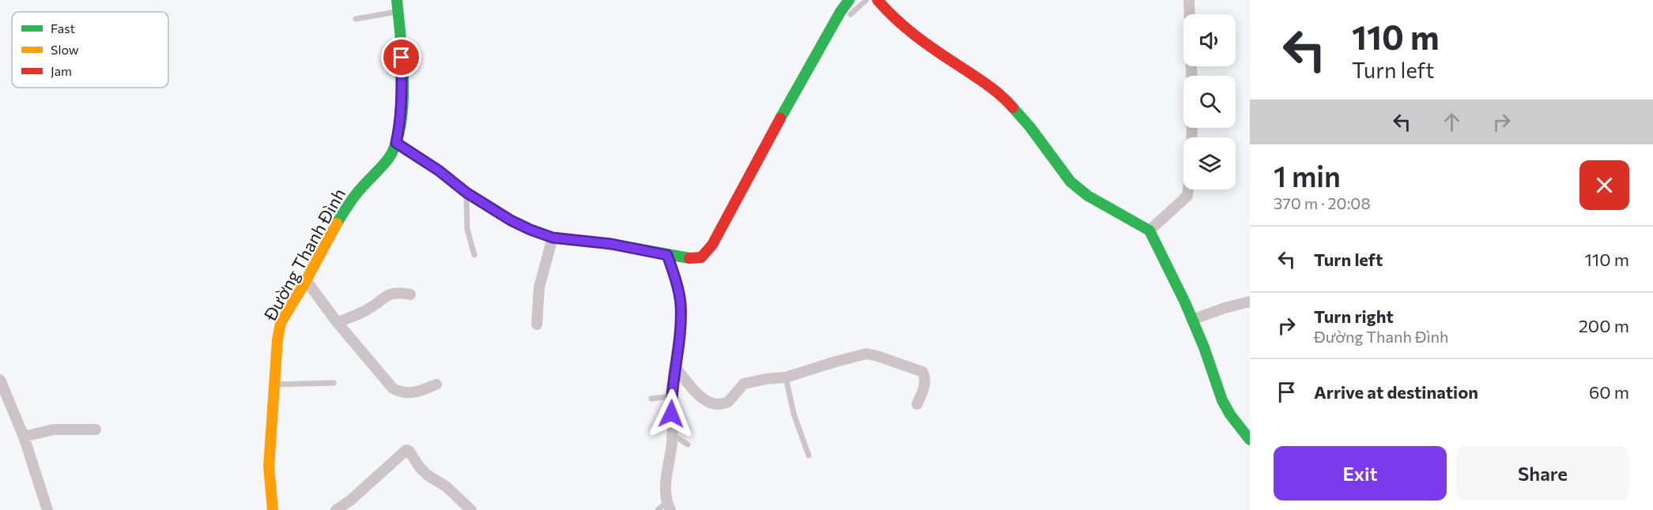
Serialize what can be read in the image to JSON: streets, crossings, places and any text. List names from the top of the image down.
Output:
{
  "streets": {
    "street": ["Đường Thanh Đình"]
  },
  "legend": ["Fast", "Slow", "Jam"],
  "page": {
    "turn": ["110 m", "Turn left"],
    "heading": ["1 min", "370 m · 20:08"],
    "list": [
      {
        "name": "Turn left",
        "value": "110 m"
      },
      {
        "name": "Turn right",
        "note": "Đường Thanh Đình",
        "value": "200 m"
      },
      {
        "name": "Arrive at destination",
        "value": "60 m"
      }
    ],
    "buttons": ["Exit", "Share"]
  }
}
